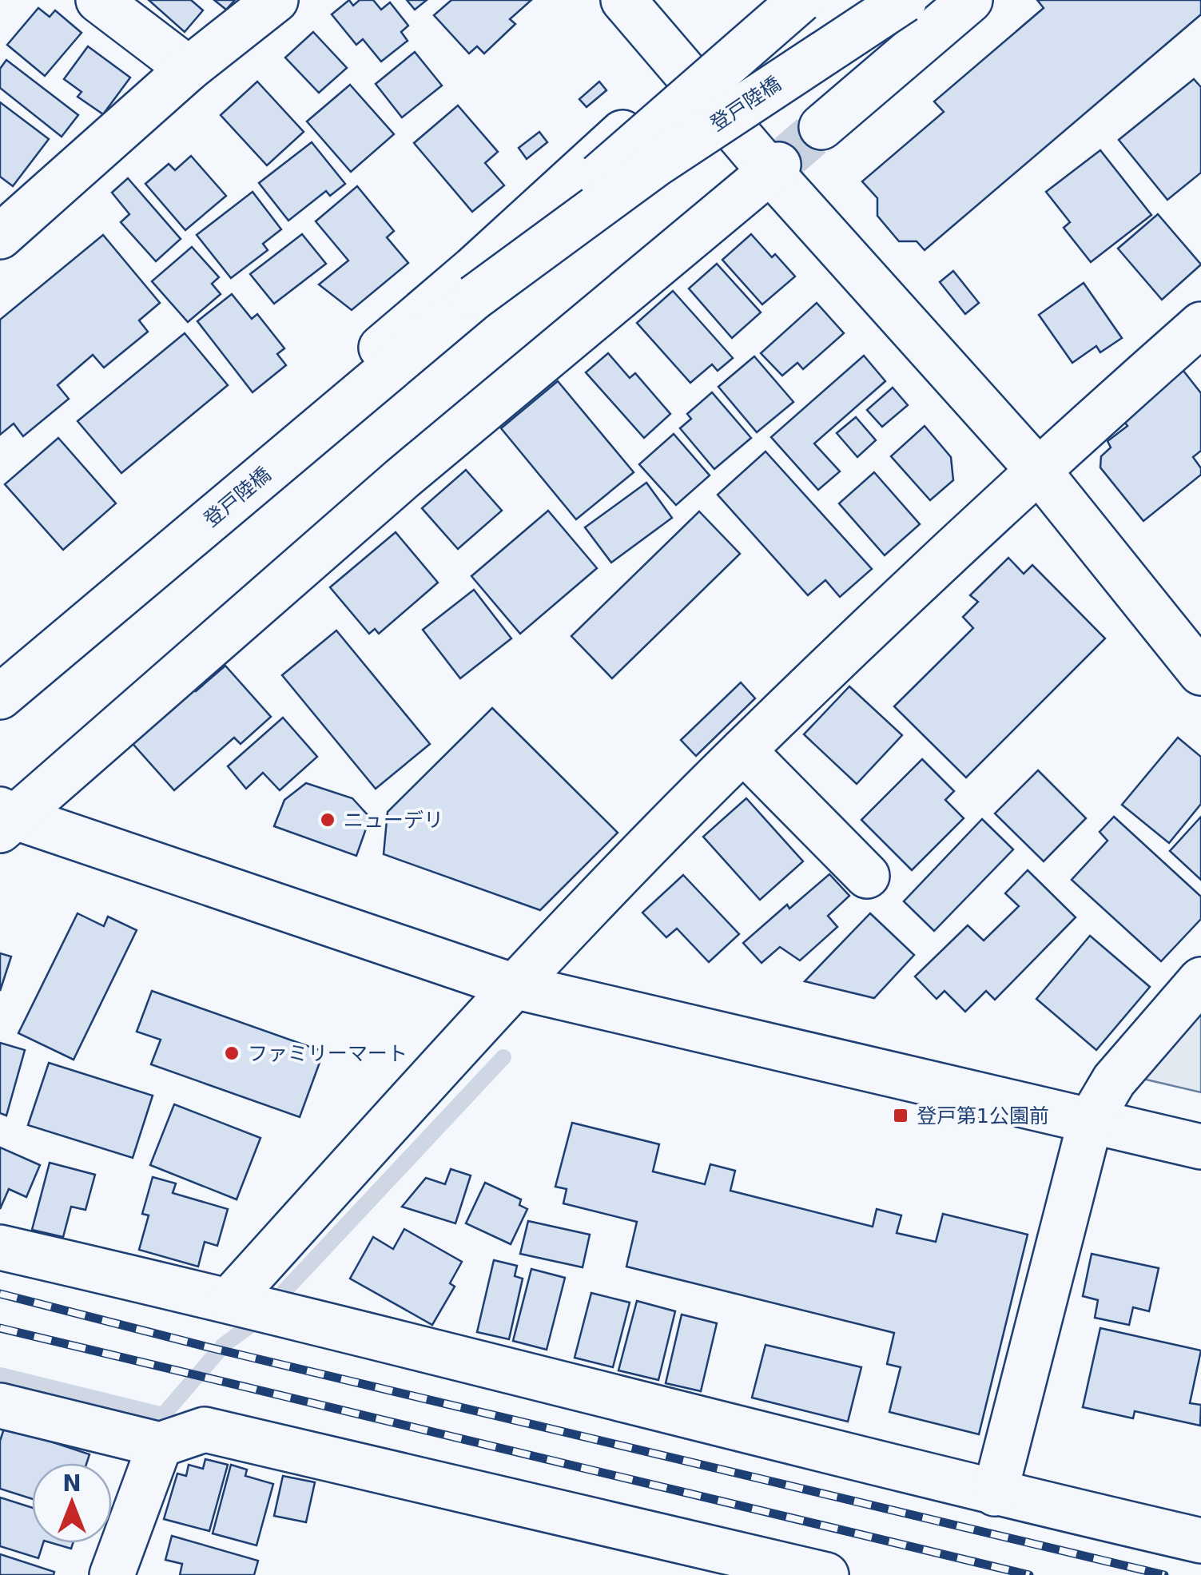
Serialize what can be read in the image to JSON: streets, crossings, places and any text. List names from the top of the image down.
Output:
{
  "streets": {
    "street": ["登戸陸橋"]
  },
  "places": {
    "other": ["ニューデリ", "ファミリーマート"],
    "transit": ["登戸第1公園前"]
  },
  "north": "top"
}
